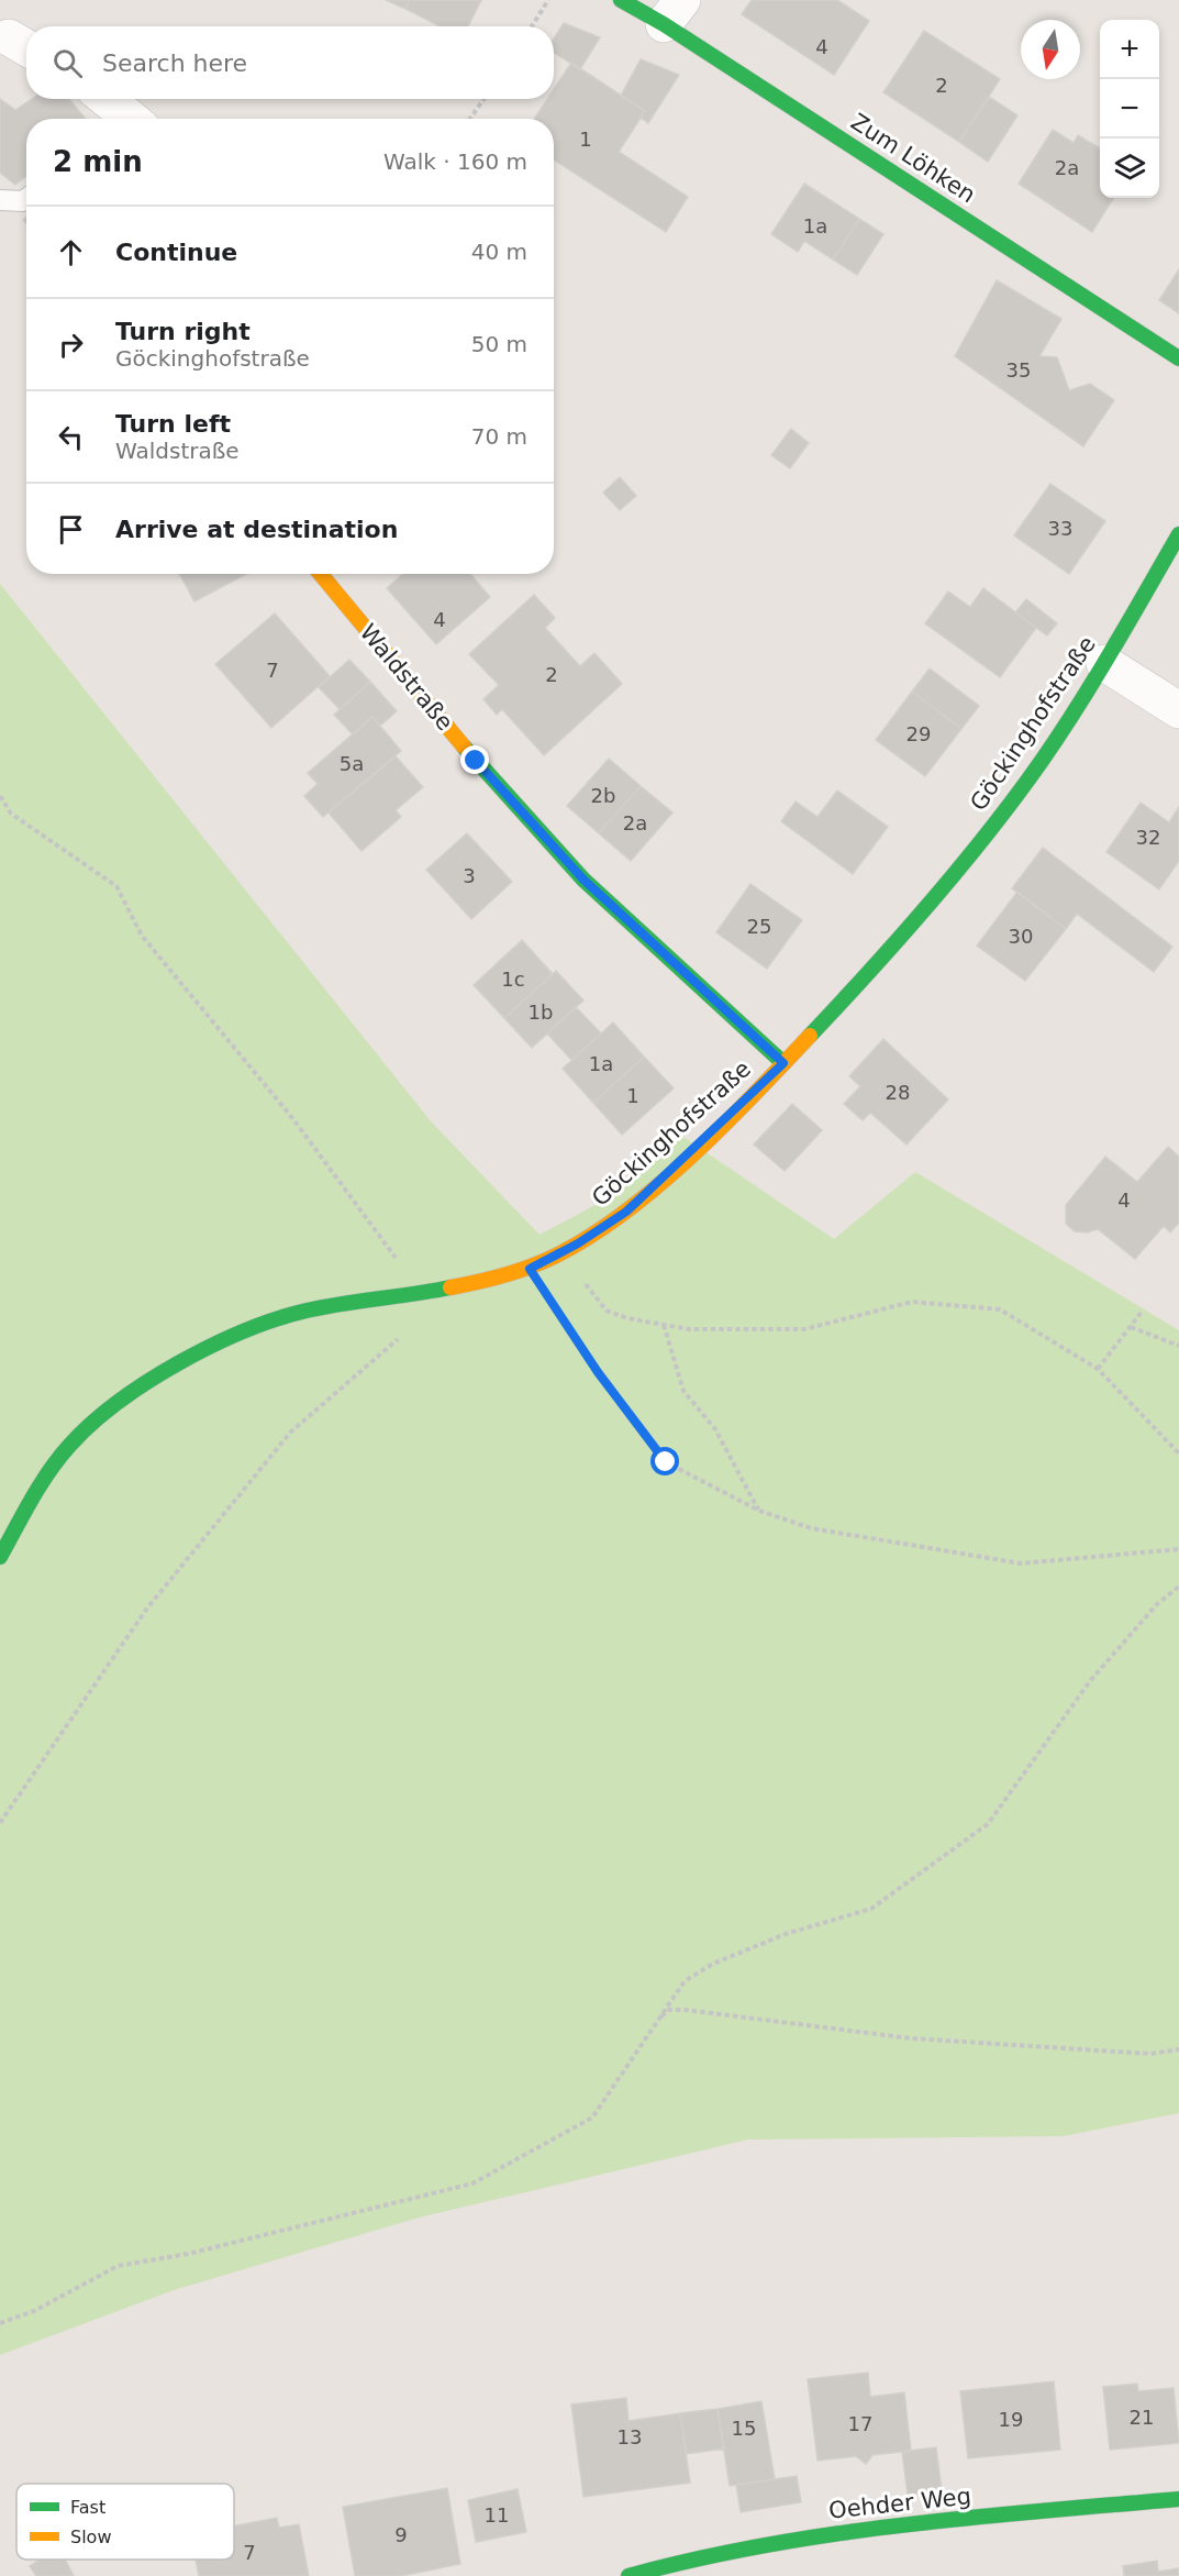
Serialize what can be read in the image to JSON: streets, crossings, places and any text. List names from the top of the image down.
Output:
{
  "streets": {
    "street": [
      "Zum Löhken",
      "Waldstraße",
      "Göckinghofstraße",
      "Oehder Weg"
    ]
  },
  "crossings": [
    ["Waldstraße", "Göckinghofstraße"]
  ],
  "house_numbers": [
    "4",
    "2",
    "1",
    "2a",
    "1a",
    "35",
    "33",
    "4",
    "7",
    "2",
    "29",
    "5a",
    "2b",
    "2a",
    "32",
    "3",
    "25",
    "30",
    "1c",
    "1b",
    "1a",
    "28",
    "1",
    "4",
    "21",
    "19",
    "17",
    "15",
    "13",
    "11",
    "9",
    "7"
  ],
  "legend": ["Fast", "Slow"],
  "north": "bottom",
  "page": {
    "map_buttons": ["+", "−"],
    "search": "Search here",
    "heading": ["2 min", "Walk · 160 m"],
    "list": [
      ["Continue", "40 m"],
      ["Turn right", "Göckinghofstraße", "50 m"],
      ["Turn left", "Waldstraße", "70 m"],
      "Arrive at destination"
    ]
  }
}
